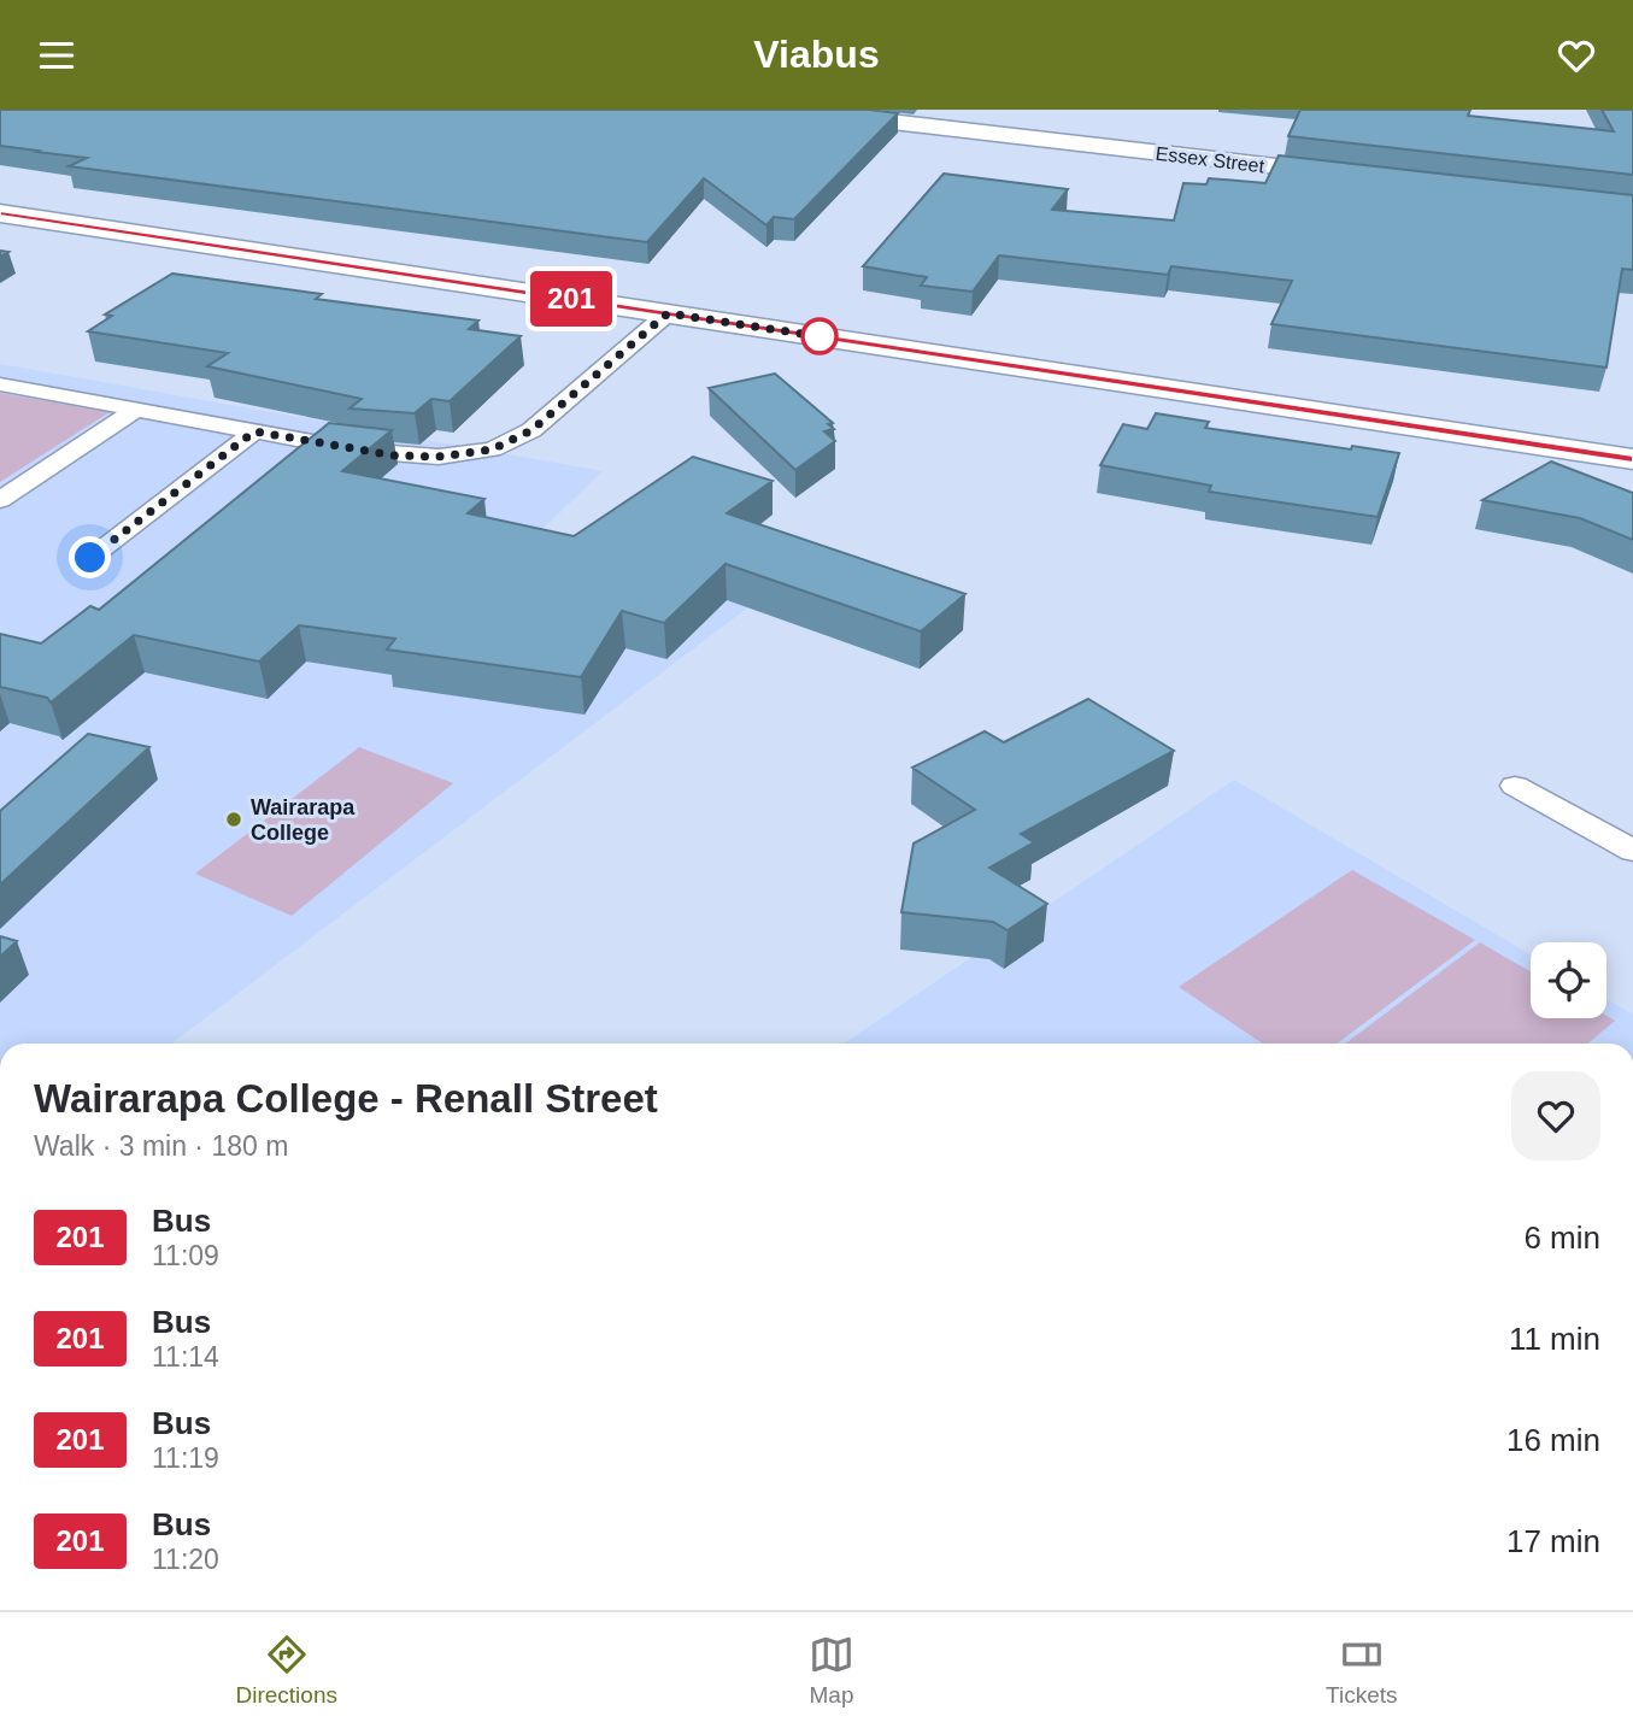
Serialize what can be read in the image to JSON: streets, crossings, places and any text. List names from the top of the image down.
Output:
{
  "streets": {
    "street": ["Essex Street"]
  },
  "places": ["Wairarapa College"],
  "lines": ["bus line 201"],
  "page": {
    "header": "Viabus",
    "on_map": "201",
    "heading": ["Wairarapa College - Renall Street", "Walk · 3 min · 180 m"],
    "list": [
      {
        "mark": "201",
        "name": "Bus",
        "note": "11:09",
        "value": "6 min"
      },
      {
        "mark": "201",
        "name": "Bus",
        "note": "11:14",
        "value": "11 min"
      },
      {
        "mark": "201",
        "name": "Bus",
        "note": "11:19",
        "value": "16 min"
      },
      {
        "mark": "201",
        "name": "Bus",
        "note": "11:20",
        "value": "17 min"
      }
    ],
    "tabs": ["Directions", "Map", "Tickets"]
  }
}
